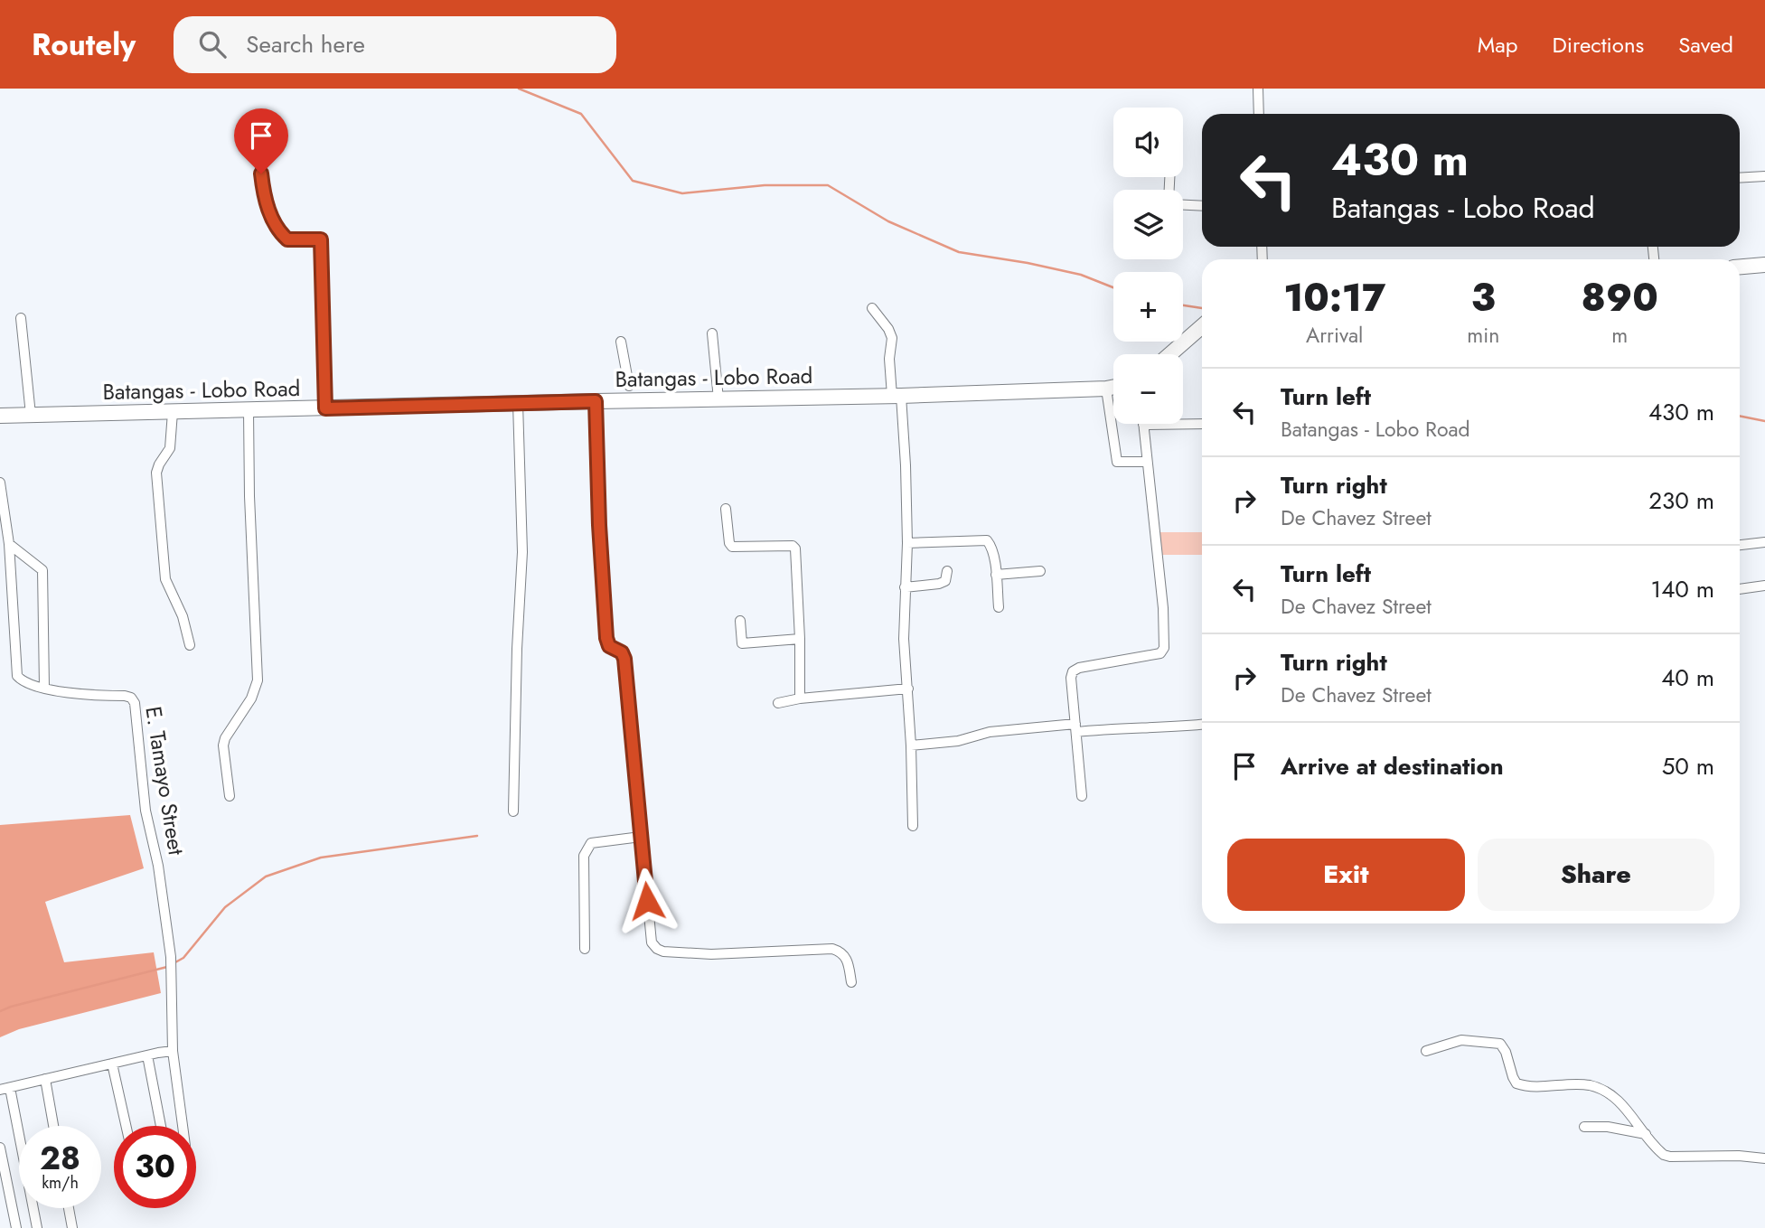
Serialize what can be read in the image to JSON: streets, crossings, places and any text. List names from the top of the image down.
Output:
{
  "streets": {
    "main road": ["Batangas - Lobo Road"],
    "street": ["E. Tamayo Street"]
  },
  "page": {
    "header": "Routely",
    "search": "Search here",
    "nav": ["Map", "Directions", "Saved"],
    "map_buttons": ["+", "−"],
    "turn": ["430 m", "Batangas - Lobo Road"],
    "eta": [
      "10:17",
      "Arrival",
      "3",
      "min",
      "890",
      "m"
    ],
    "list": [
      {
        "name": "Turn left",
        "note": "Batangas - Lobo Road",
        "value": "430 m"
      },
      {
        "name": "Turn right",
        "note": "De Chavez Street",
        "value": "230 m"
      },
      {
        "name": "Turn left",
        "note": "De Chavez Street",
        "value": "140 m"
      },
      {
        "name": "Turn right",
        "note": "De Chavez Street",
        "value": "40 m"
      },
      {
        "name": "Arrive at destination",
        "value": "50 m"
      }
    ],
    "buttons": ["Exit", "Share"],
    "speed": "28 km/h",
    "limit": "30"
  }
}
